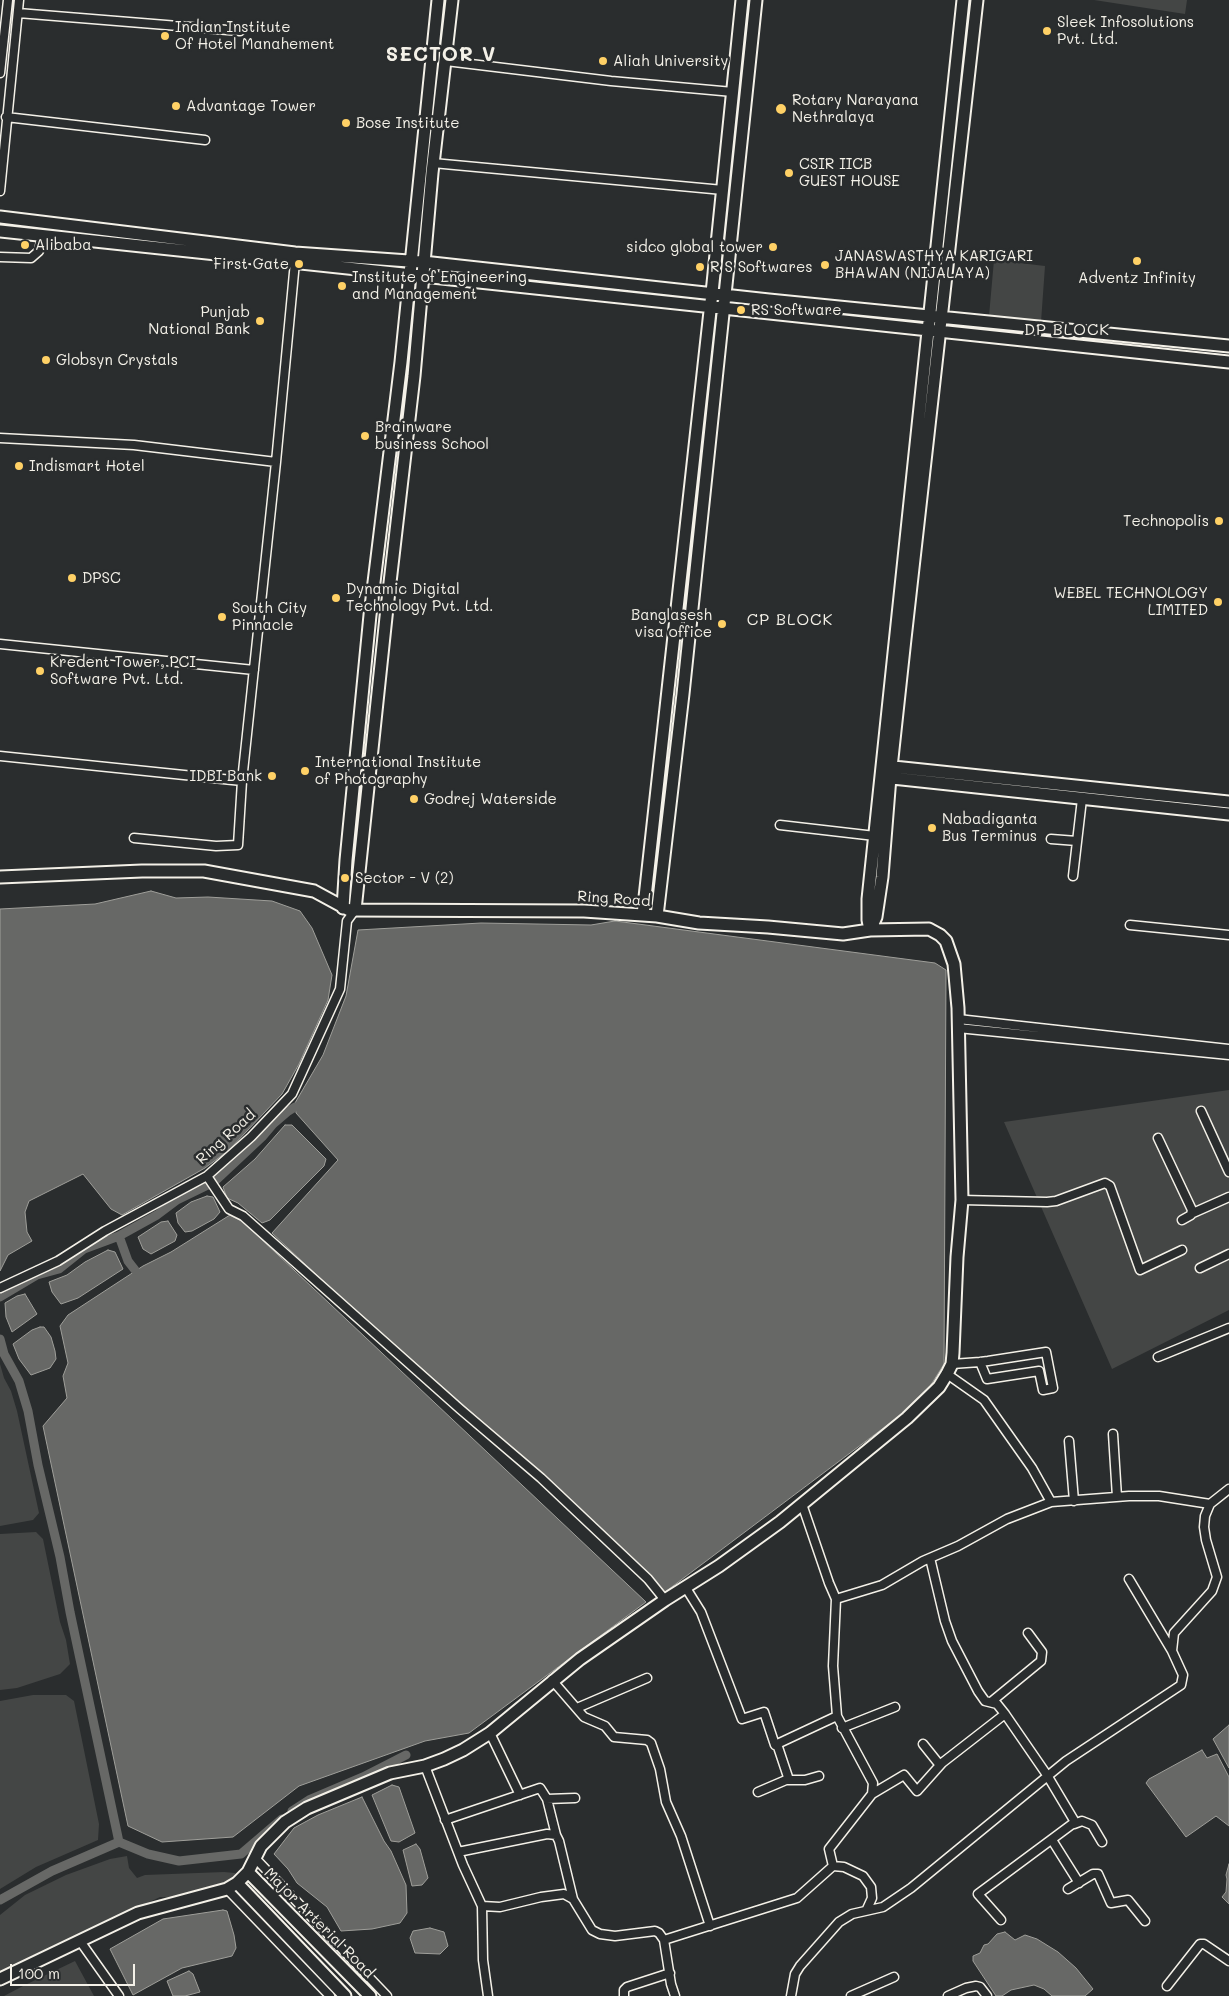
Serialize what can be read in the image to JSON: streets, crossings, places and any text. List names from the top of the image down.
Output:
{
  "streets": {
    "street": ["Ring Road", "Major Arterial Road"]
  },
  "districts": ["SECTOR V", "DP BLOCK", "CP BLOCK"],
  "places": [
    "Sleek Infosolutions Pvt. Ltd.",
    "Indian Institute Of Hotel Manahement",
    "Aliah University",
    "Advantage Tower",
    "Rotary Narayana Nethralaya",
    "Bose Institute",
    "CSIR IICB GUEST HOUSE",
    "Alibaba",
    "sidco global tower",
    "Adventz Infinity",
    "First Gate",
    "JANASWASTHYA KARIGARI BHAWAN (NIJALAYA)",
    "R S Softwares",
    "Institute of Engineering and Management",
    "RS Software",
    "Punjab National Bank",
    "Globsyn Crystals",
    "Brainware business School",
    "Indismart Hotel",
    "Technopolis",
    "DPSC",
    "Dynamic Digital Technology Pvt. Ltd.",
    "WEBEL TECHNOLOGY LIMITED",
    "South City Pinnacle",
    "Banglasesh visa office",
    "Kredent Tower, PCI Software Pvt. Ltd.",
    "International Institute of Photography",
    "IDBI Bank",
    "Godrej Waterside",
    "Nabadiganta Bus Terminus",
    "Sector - V (2)"
  ],
  "scale_bar": "100 m"
}
